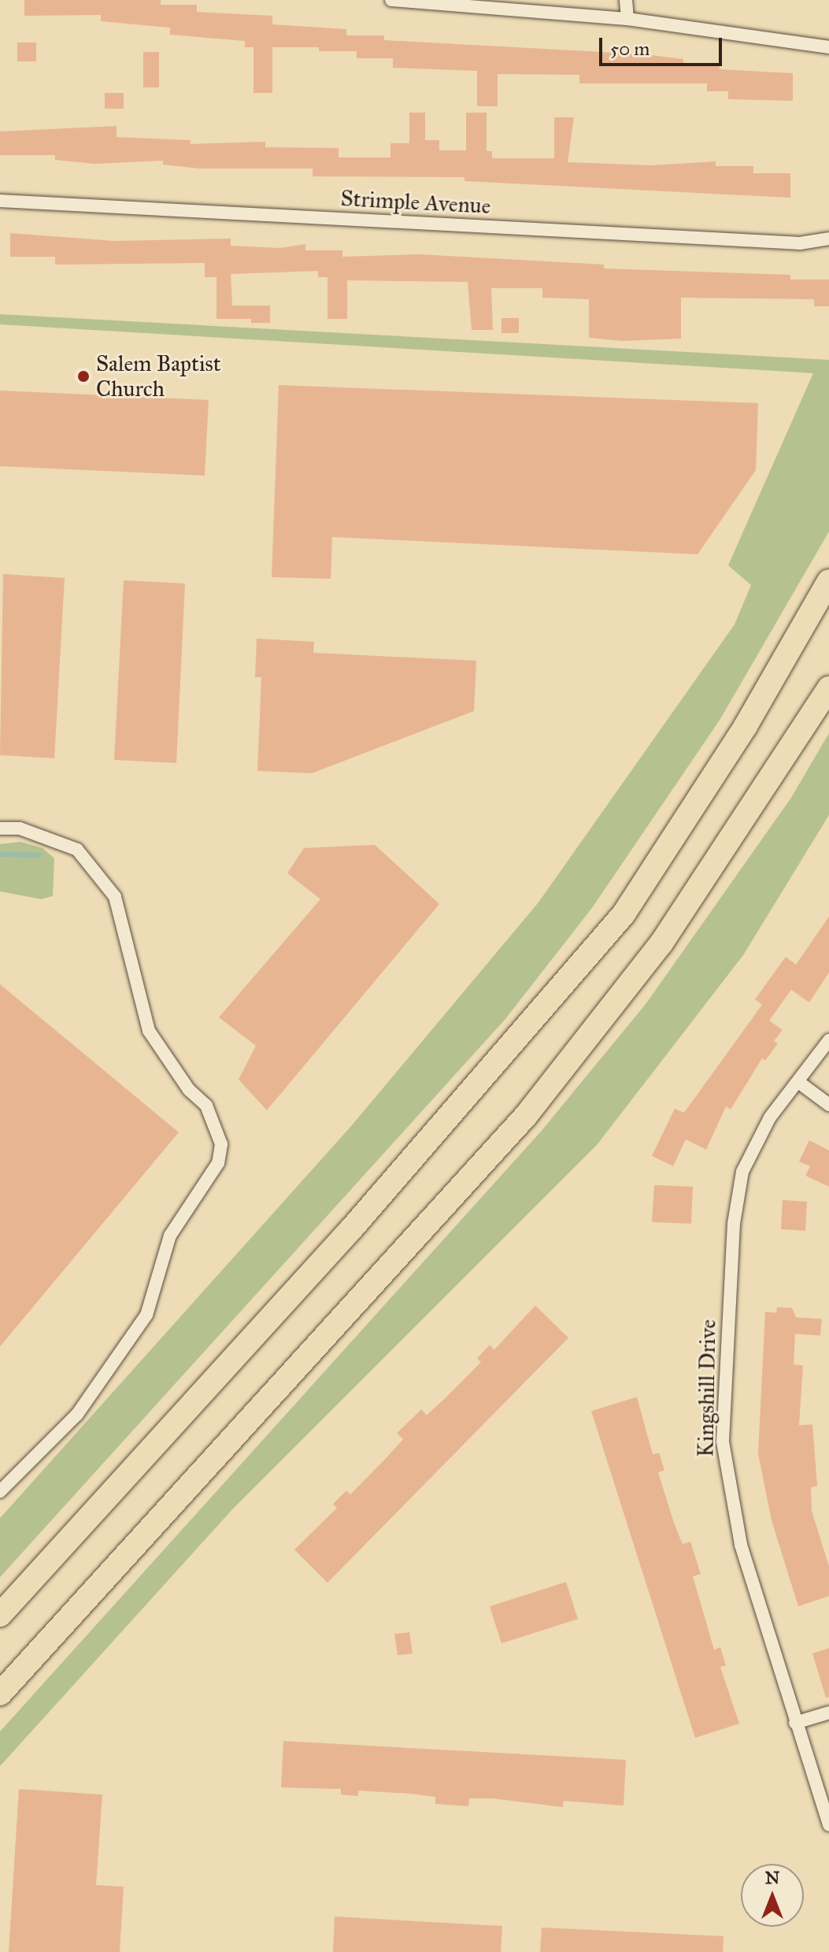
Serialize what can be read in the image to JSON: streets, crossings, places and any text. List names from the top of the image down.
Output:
{
  "streets": {
    "street": ["Strimple Avenue", "Kingshill Drive"]
  },
  "places": ["Salem Baptist Church"],
  "scale_bar": "50 m",
  "north": "top"
}
